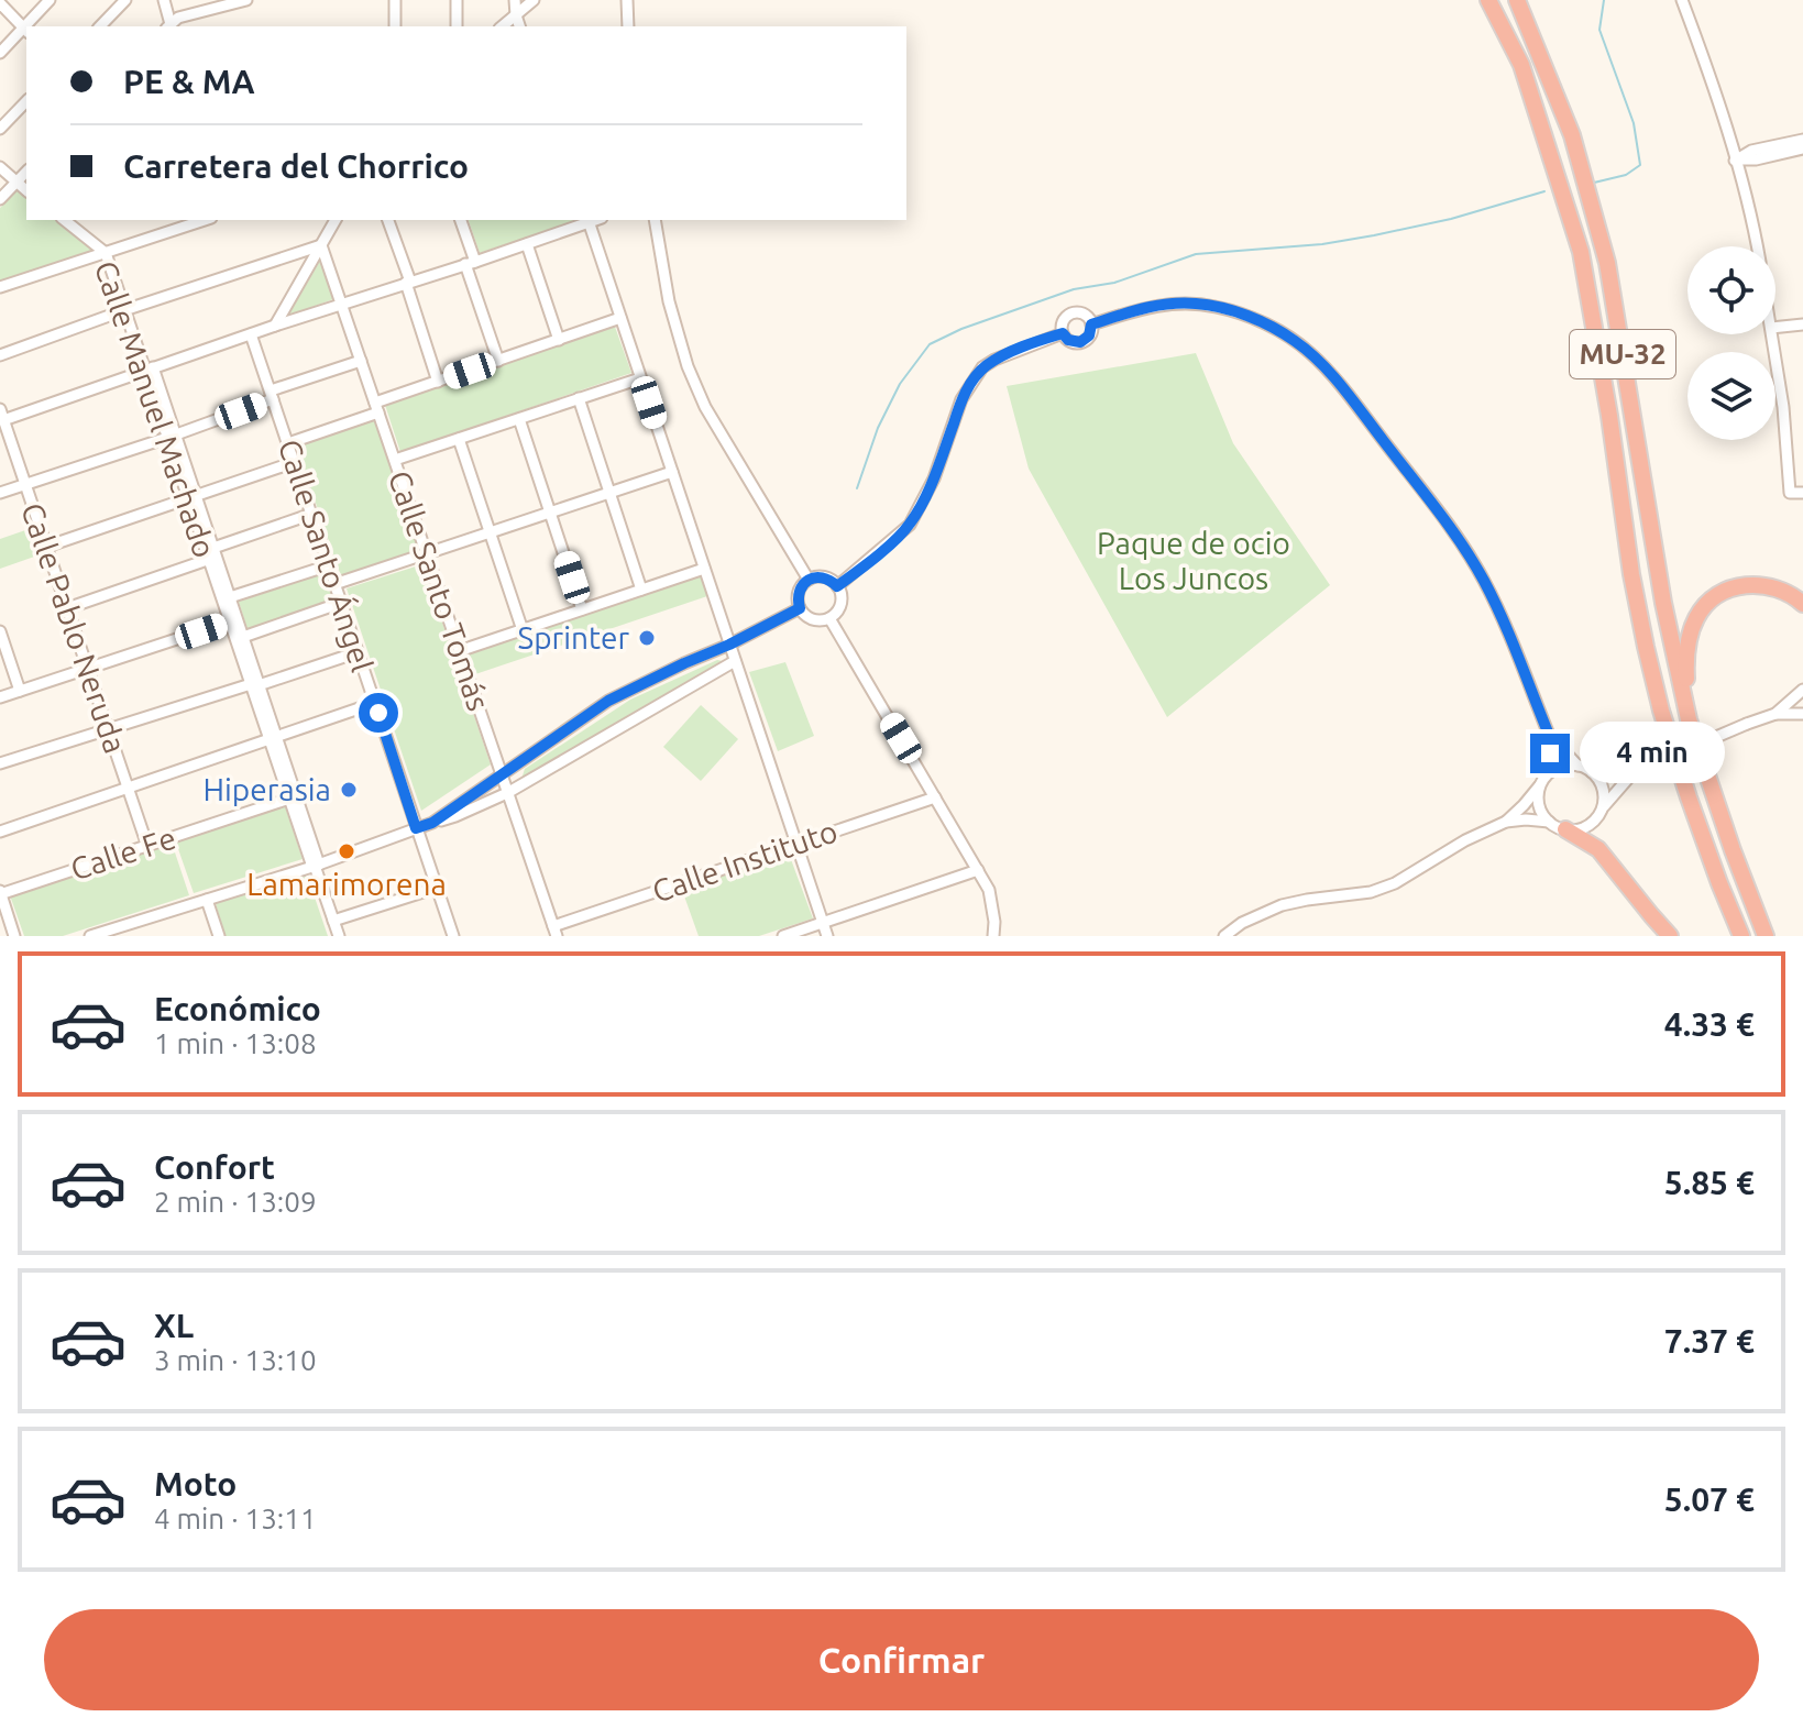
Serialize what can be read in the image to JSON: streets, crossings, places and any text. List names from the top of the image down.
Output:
{
  "streets": {
    "highway": ["MU-32"],
    "street": [
      "Calle Manuel Machado",
      "Calle Santo Ángel",
      "Calle Santo Tomás",
      "Calle Pablo Neruda",
      "Calle Fe",
      "Calle Instituto"
    ]
  },
  "crossings": [
    ["Calle Manuel Machado", "Calle Fe"],
    ["Calle Santo Tomás", "Calle Instituto"],
    ["Calle Pablo Neruda", "Calle Fe"]
  ],
  "parks": ["Paque de ocio Los Juncos"],
  "places": ["Sprinter", "Hiperasia", "Lamarimorena"],
  "page": {
    "banner": ["PE & MA", "Carretera del Chorrico"],
    "bubble": "4 min",
    "list": [
      {
        "name": "Económico",
        "note": "1 min · 13:08",
        "value": "4.33 €"
      },
      {
        "name": "Confort",
        "note": "2 min · 13:09",
        "value": "5.85 €"
      },
      {
        "name": "XL",
        "note": "3 min · 13:10",
        "value": "7.37 €"
      },
      {
        "name": "Moto",
        "note": "4 min · 13:11",
        "value": "5.07 €"
      }
    ],
    "buttons": "Confirmar"
  }
}
